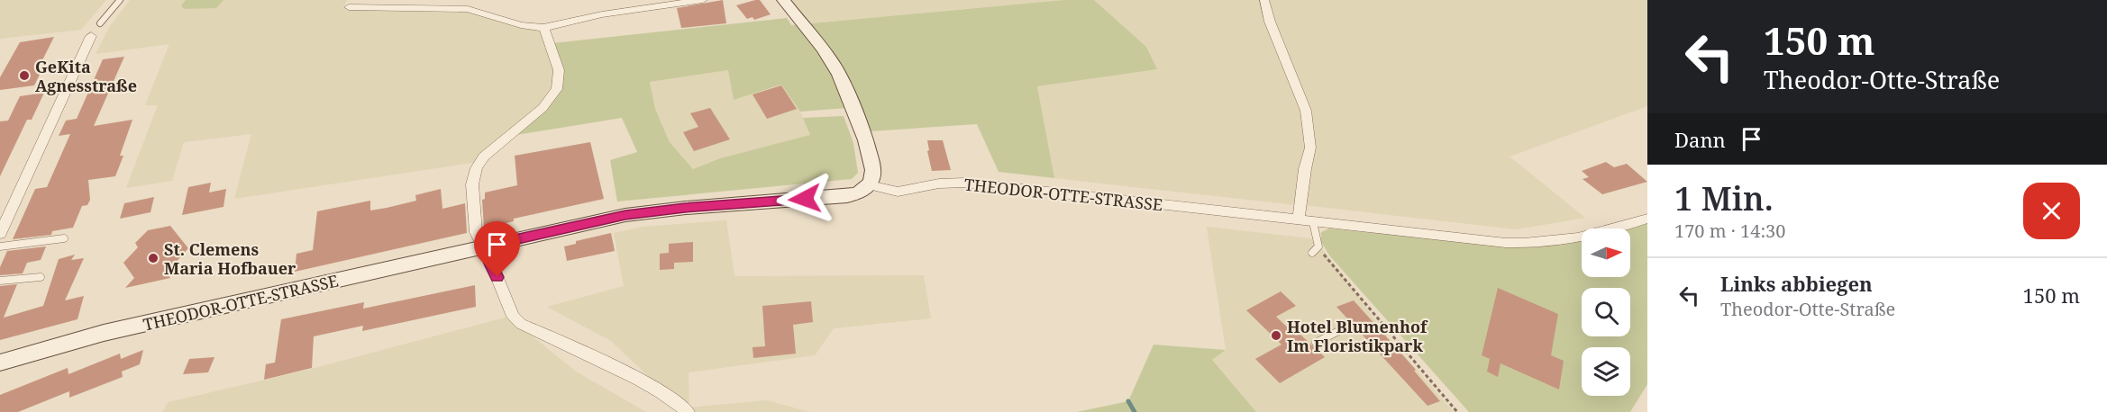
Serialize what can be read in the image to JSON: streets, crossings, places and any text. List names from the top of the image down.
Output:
{
  "streets": {
    "street": ["THEODOR-OTTE-STRASSE"]
  },
  "places": ["GeKita Agnesstraße", "St. Clemens Maria Hofbauer", "Hotel Blumenhof Im Floristikpark"],
  "north": "right",
  "page": {
    "turn": ["150 m", "Theodor-Otte-Straße"],
    "then": "Dann",
    "heading": ["1 Min.", "170 m · 14:30"],
    "list": [
      {
        "name": "Links abbiegen",
        "note": "Theodor-Otte-Straße",
        "value": "150 m"
      }
    ]
  }
}
